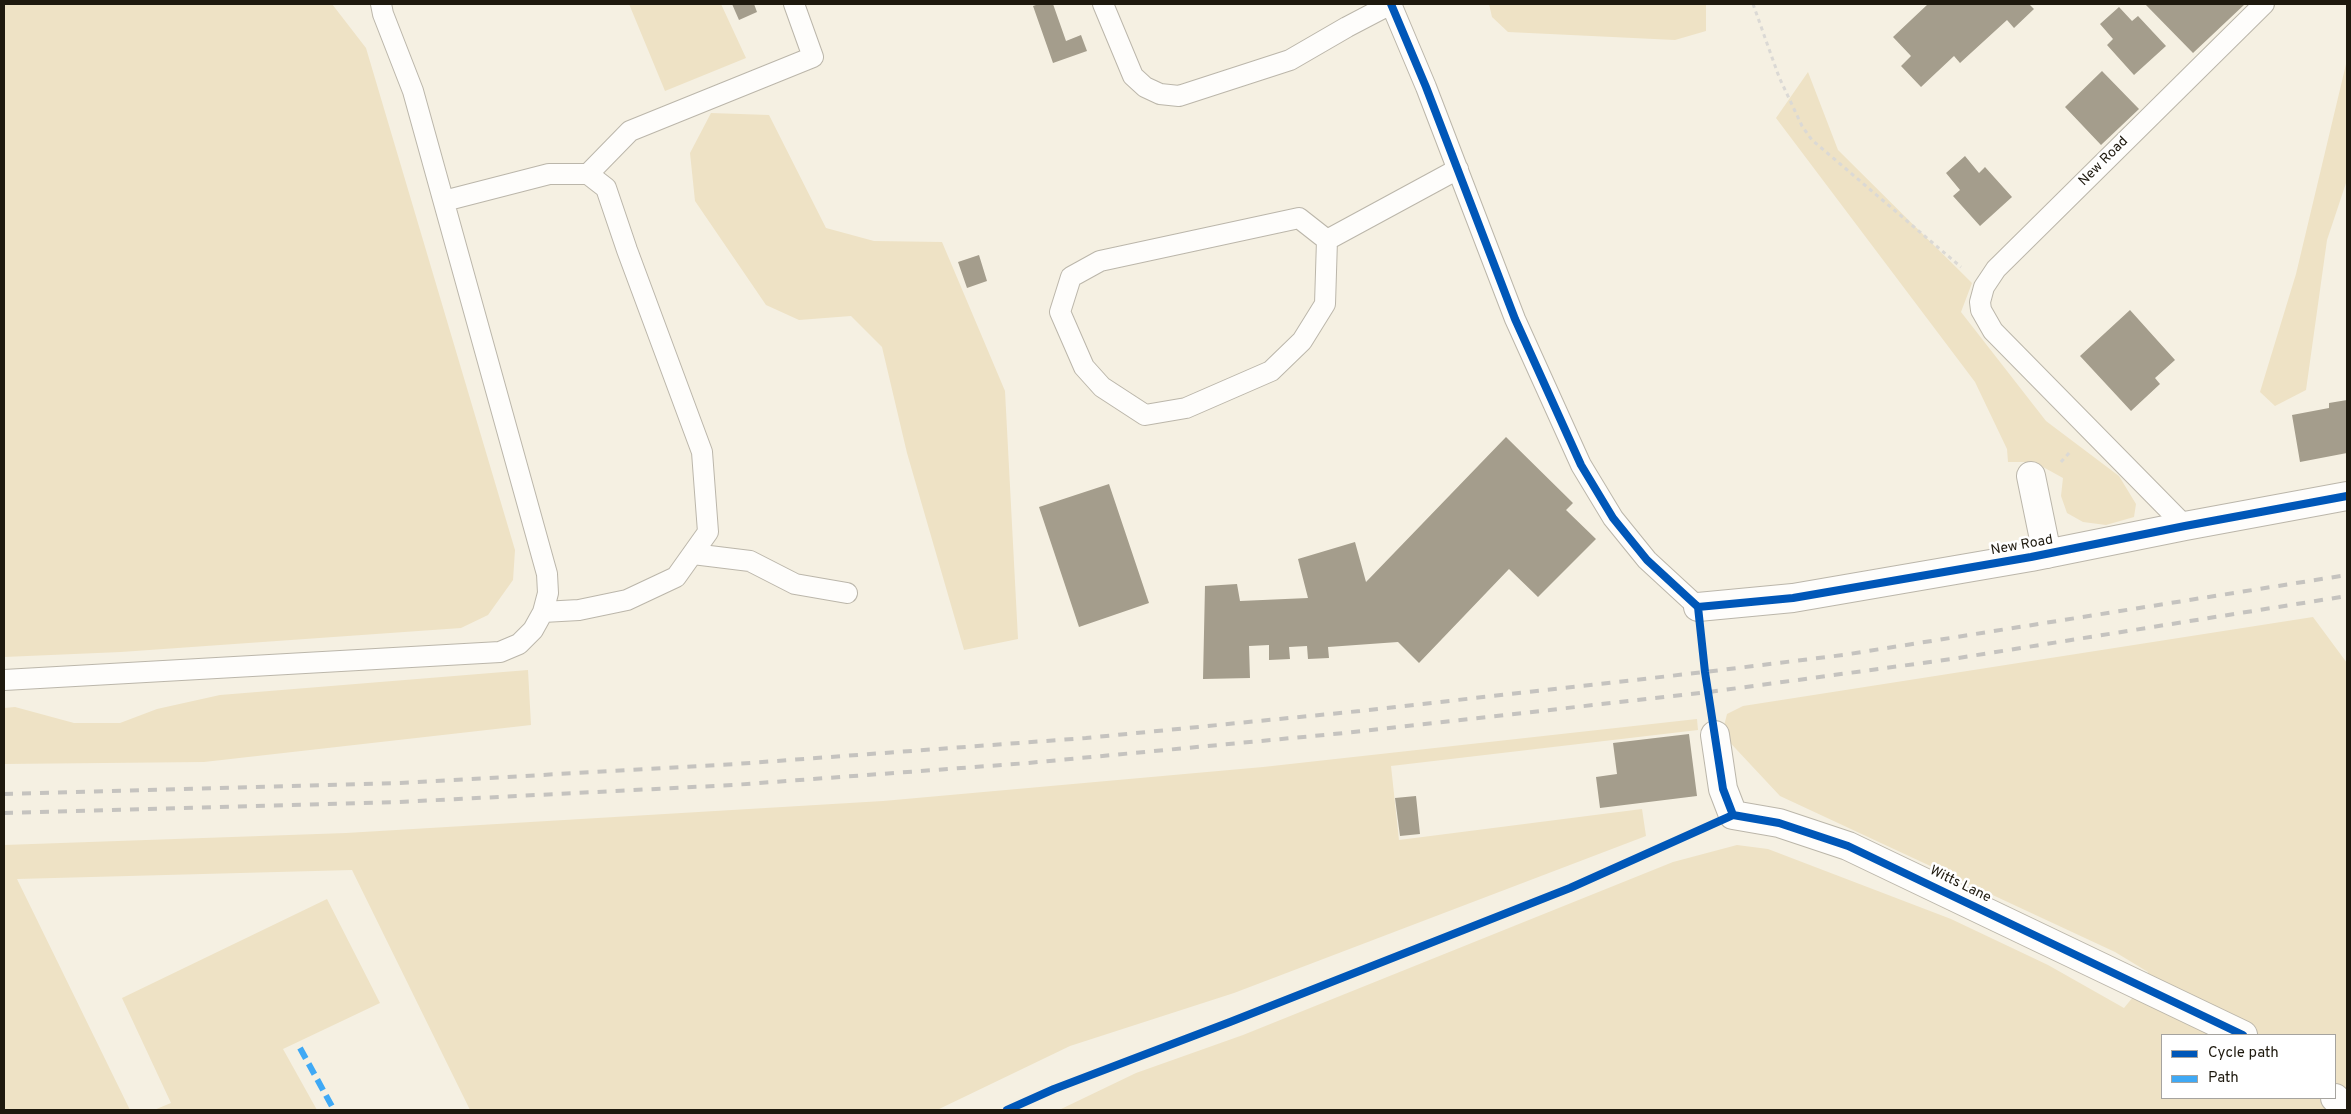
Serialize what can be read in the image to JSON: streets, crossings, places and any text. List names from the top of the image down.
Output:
{
  "streets": {
    "street": ["New Road", "Witts Lane"]
  },
  "legend": ["Cycle path", "Path"]
}
